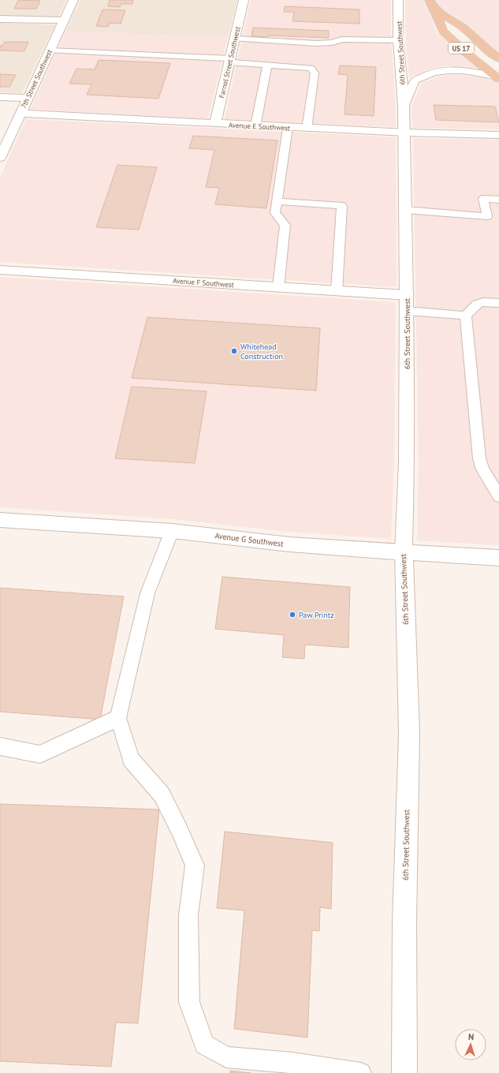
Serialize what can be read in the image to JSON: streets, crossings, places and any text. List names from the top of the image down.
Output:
{
  "streets": {
    "highway": ["US 17"],
    "street": [
      "6th Street Southwest",
      "Farnol Street Southwest",
      "7th Street Southwest",
      "Avenue E Southwest",
      "Avenue F Southwest",
      "Avenue G Southwest"
    ]
  },
  "crossings": [
    ["US 17", "6th Street Southwest"],
    ["6th Street Southwest", "Avenue E Southwest"],
    ["6th Street Southwest", "Avenue F Southwest"],
    ["6th Street Southwest", "Avenue G Southwest"],
    ["Farnol Street Southwest", "Avenue E Southwest"],
    ["7th Street Southwest", "Avenue E Southwest"]
  ],
  "places": ["Whitehead Construction", "Paw Printz"],
  "north": "top"
}
